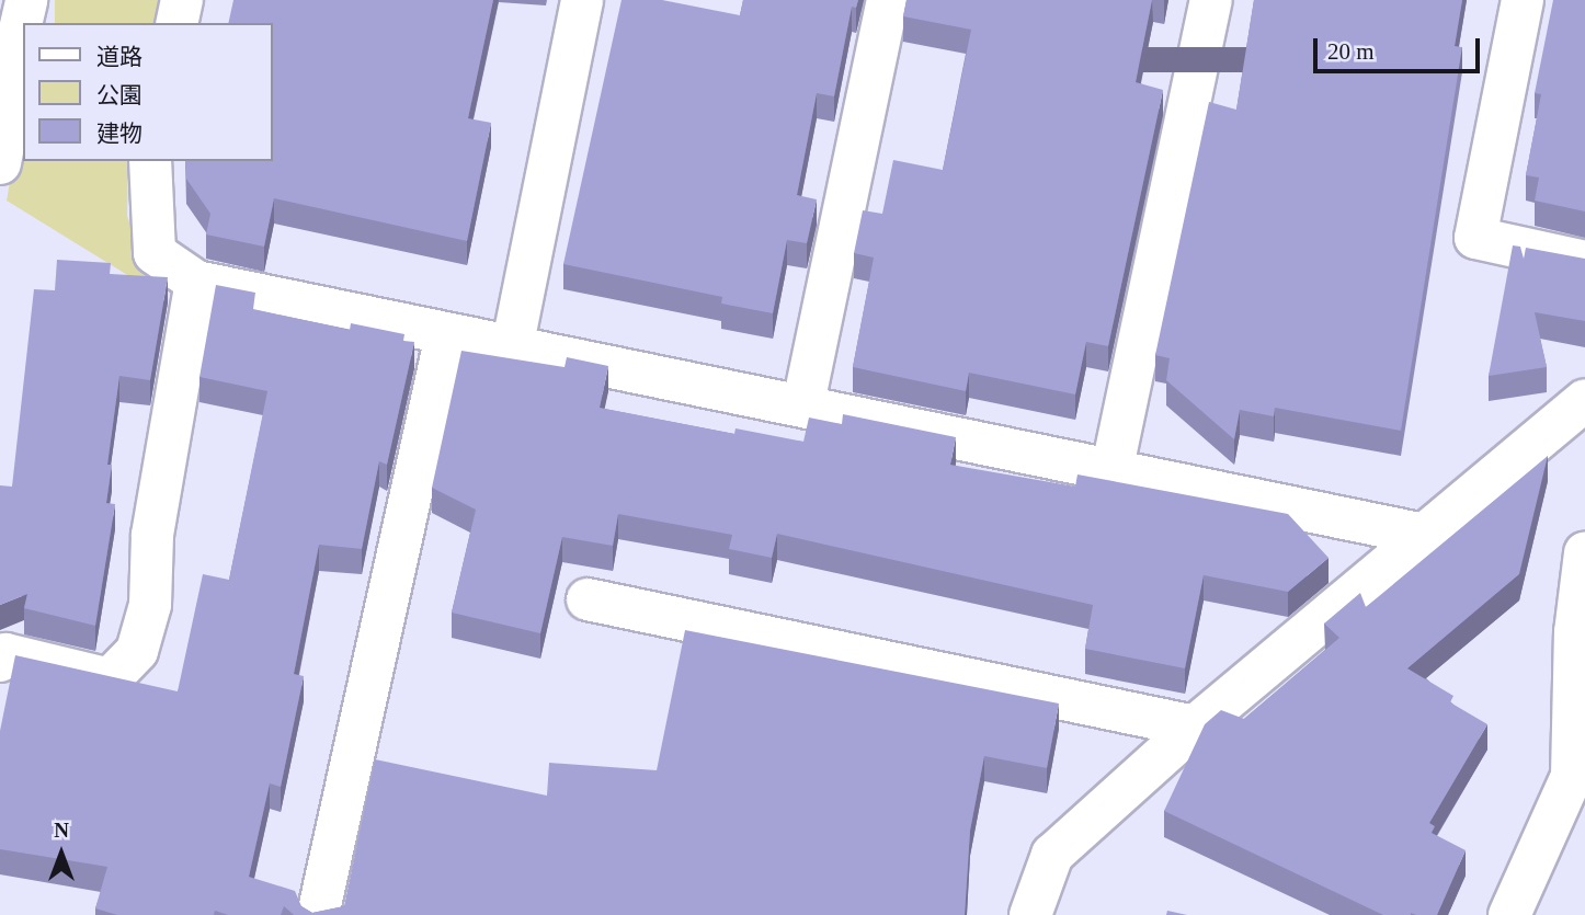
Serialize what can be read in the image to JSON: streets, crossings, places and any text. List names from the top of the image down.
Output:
{
  "legend": ["道路", "公園", "建物"],
  "scale_bar": "20 m",
  "north": "top"
}
